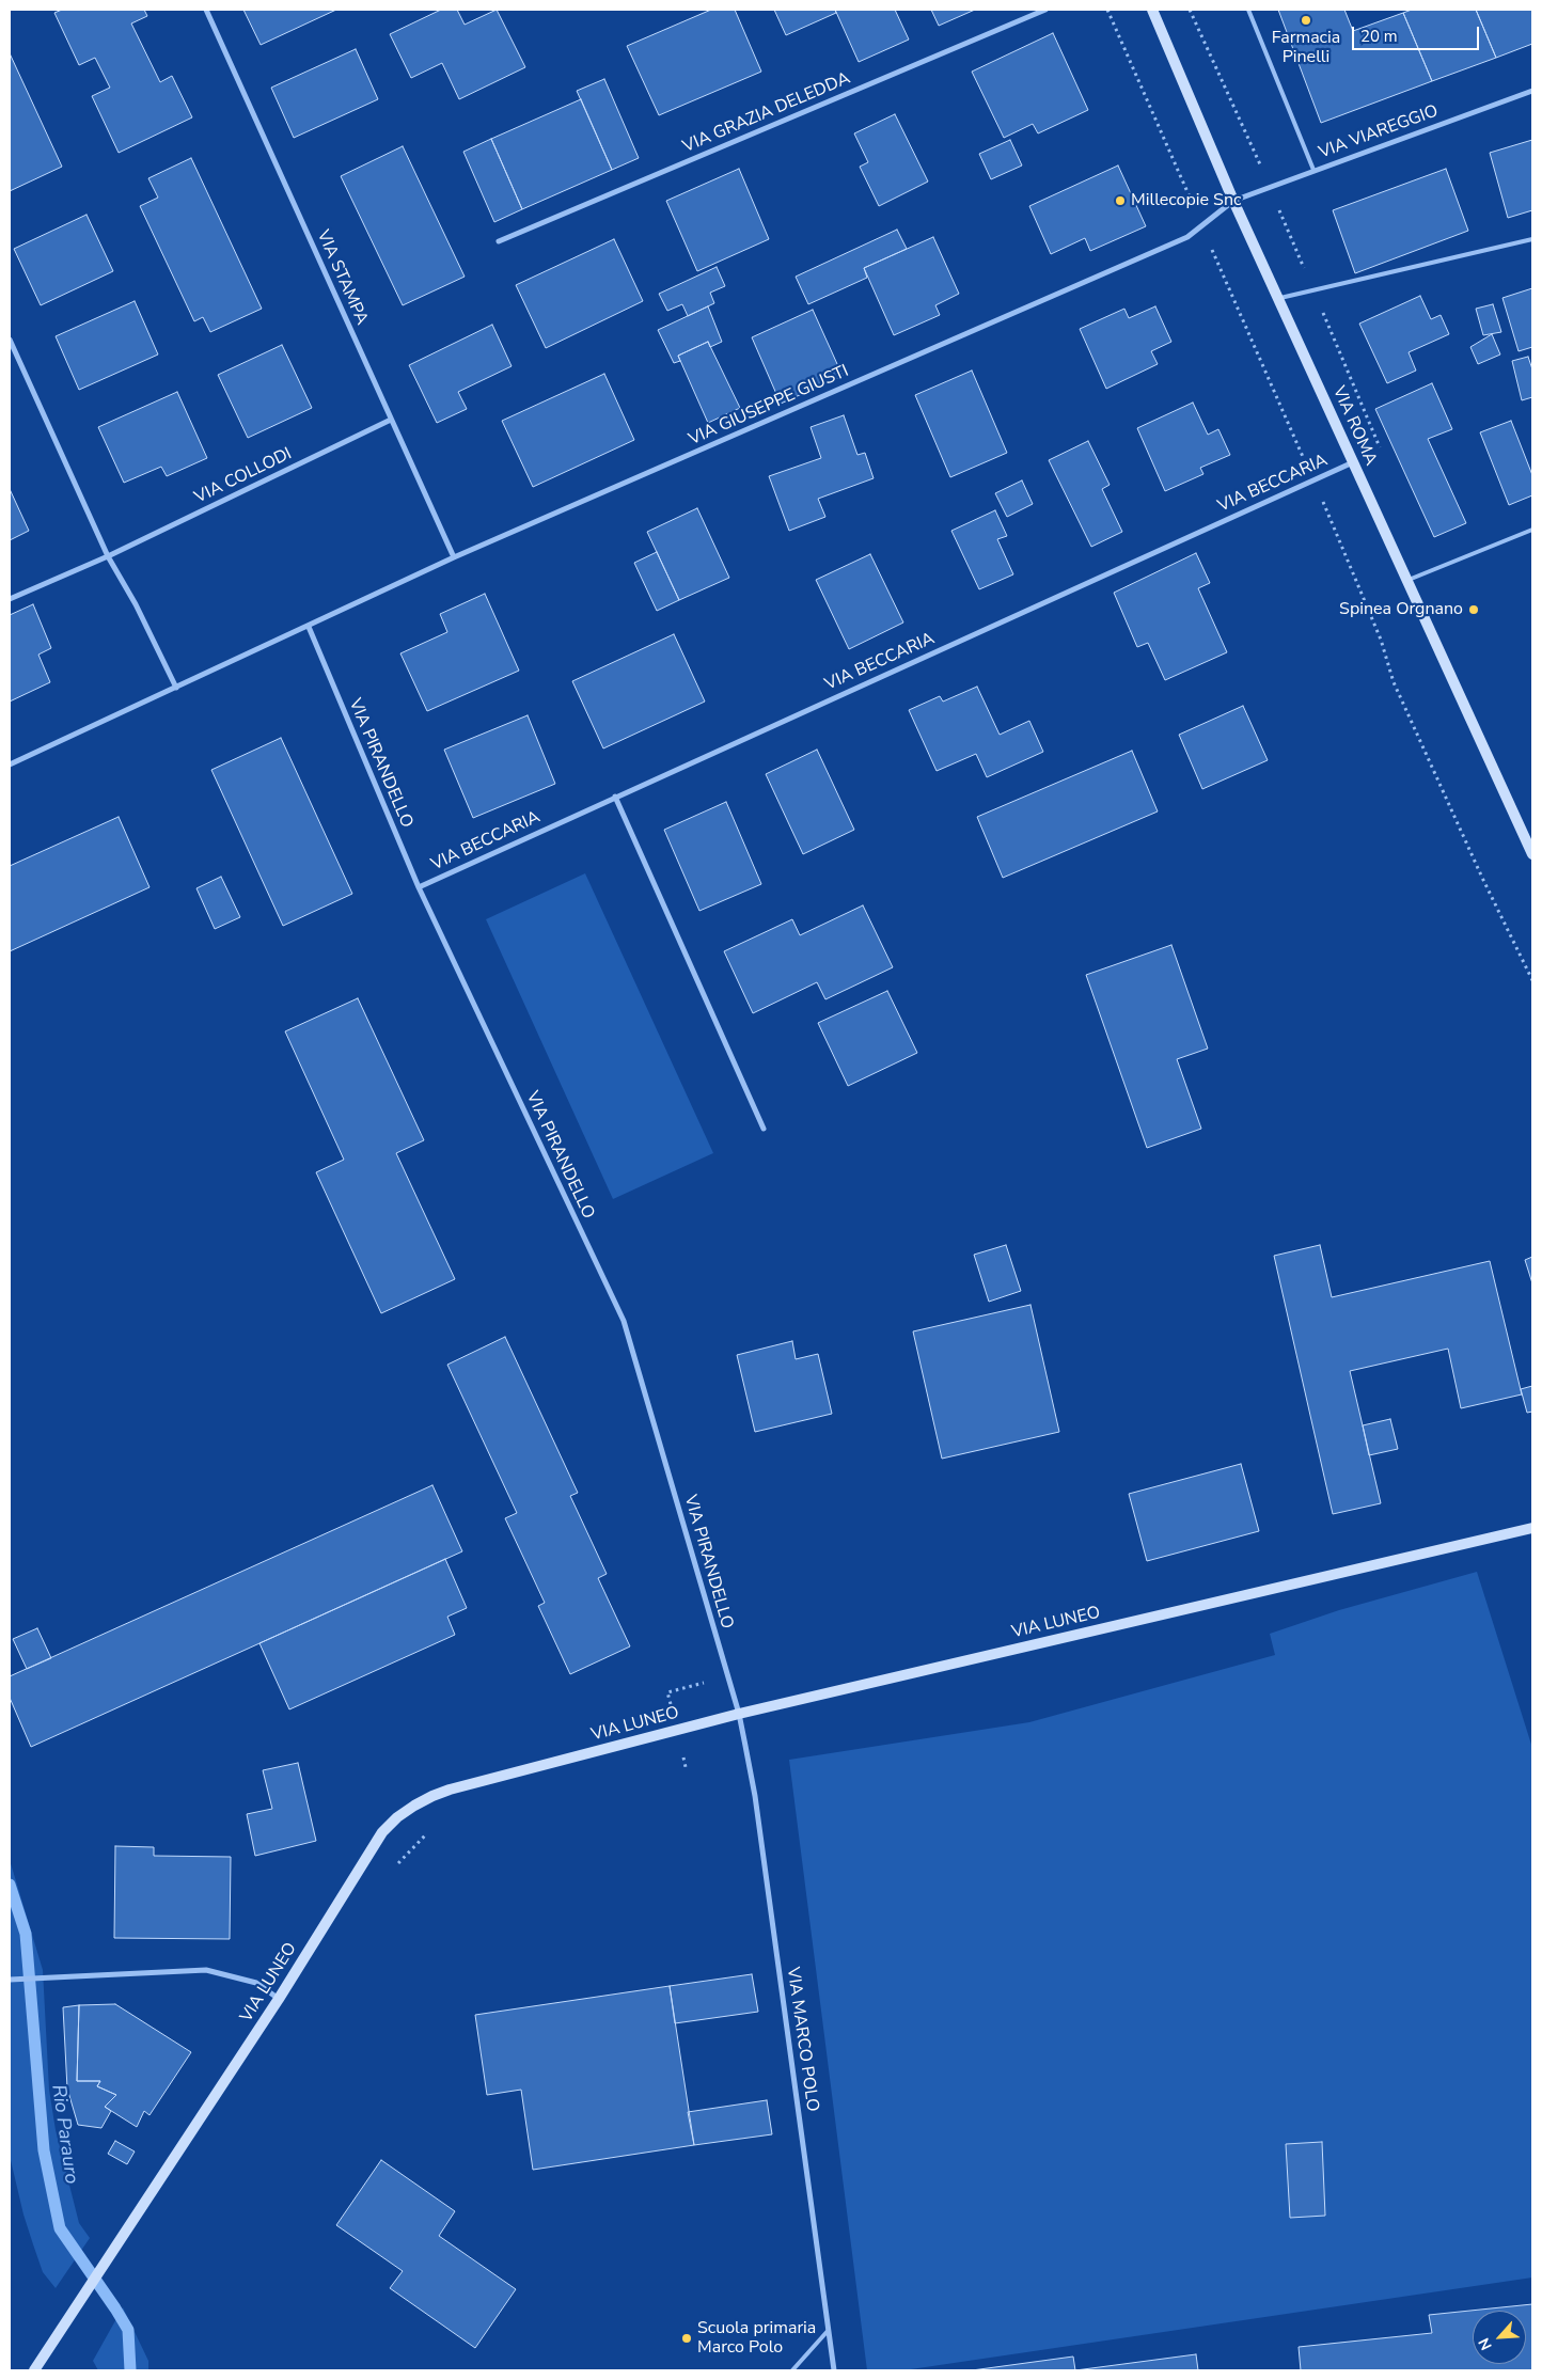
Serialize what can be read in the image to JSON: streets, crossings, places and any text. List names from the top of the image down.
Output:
{
  "streets": {
    "street": [
      "VIA GRAZIA DELEDDA",
      "VIA VIAREGGIO",
      "VIA STAMPA",
      "VIA GIUSEPPE GIUSTI",
      "VIA ROMA",
      "VIA COLLODI",
      "VIA BECCARIA",
      "VIA PIRANDELLO",
      "VIA LUNEO",
      "VIA MARCO POLO"
    ]
  },
  "crossings": [
    ["VIA VIAREGGIO", "VIA GIUSEPPE GIUSTI"],
    ["VIA VIAREGGIO", "VIA ROMA"],
    ["VIA STAMPA", "VIA GIUSEPPE GIUSTI"],
    ["VIA STAMPA", "VIA COLLODI"],
    ["VIA GIUSEPPE GIUSTI", "VIA ROMA"],
    ["VIA GIUSEPPE GIUSTI", "VIA PIRANDELLO"],
    ["VIA ROMA", "VIA BECCARIA"],
    ["VIA BECCARIA", "VIA PIRANDELLO"],
    ["VIA PIRANDELLO", "VIA LUNEO"],
    ["VIA PIRANDELLO", "VIA MARCO POLO"],
    ["VIA LUNEO", "VIA MARCO POLO"]
  ],
  "water": ["Rio Parauro"],
  "places": [
    "Farmacia Pinelli",
    "Millecopie Snc",
    "Spinea Orgnano",
    "Scuola primaria Marco Polo"
  ],
  "scale_bar": "20 m",
  "north": "bottom left"
}
